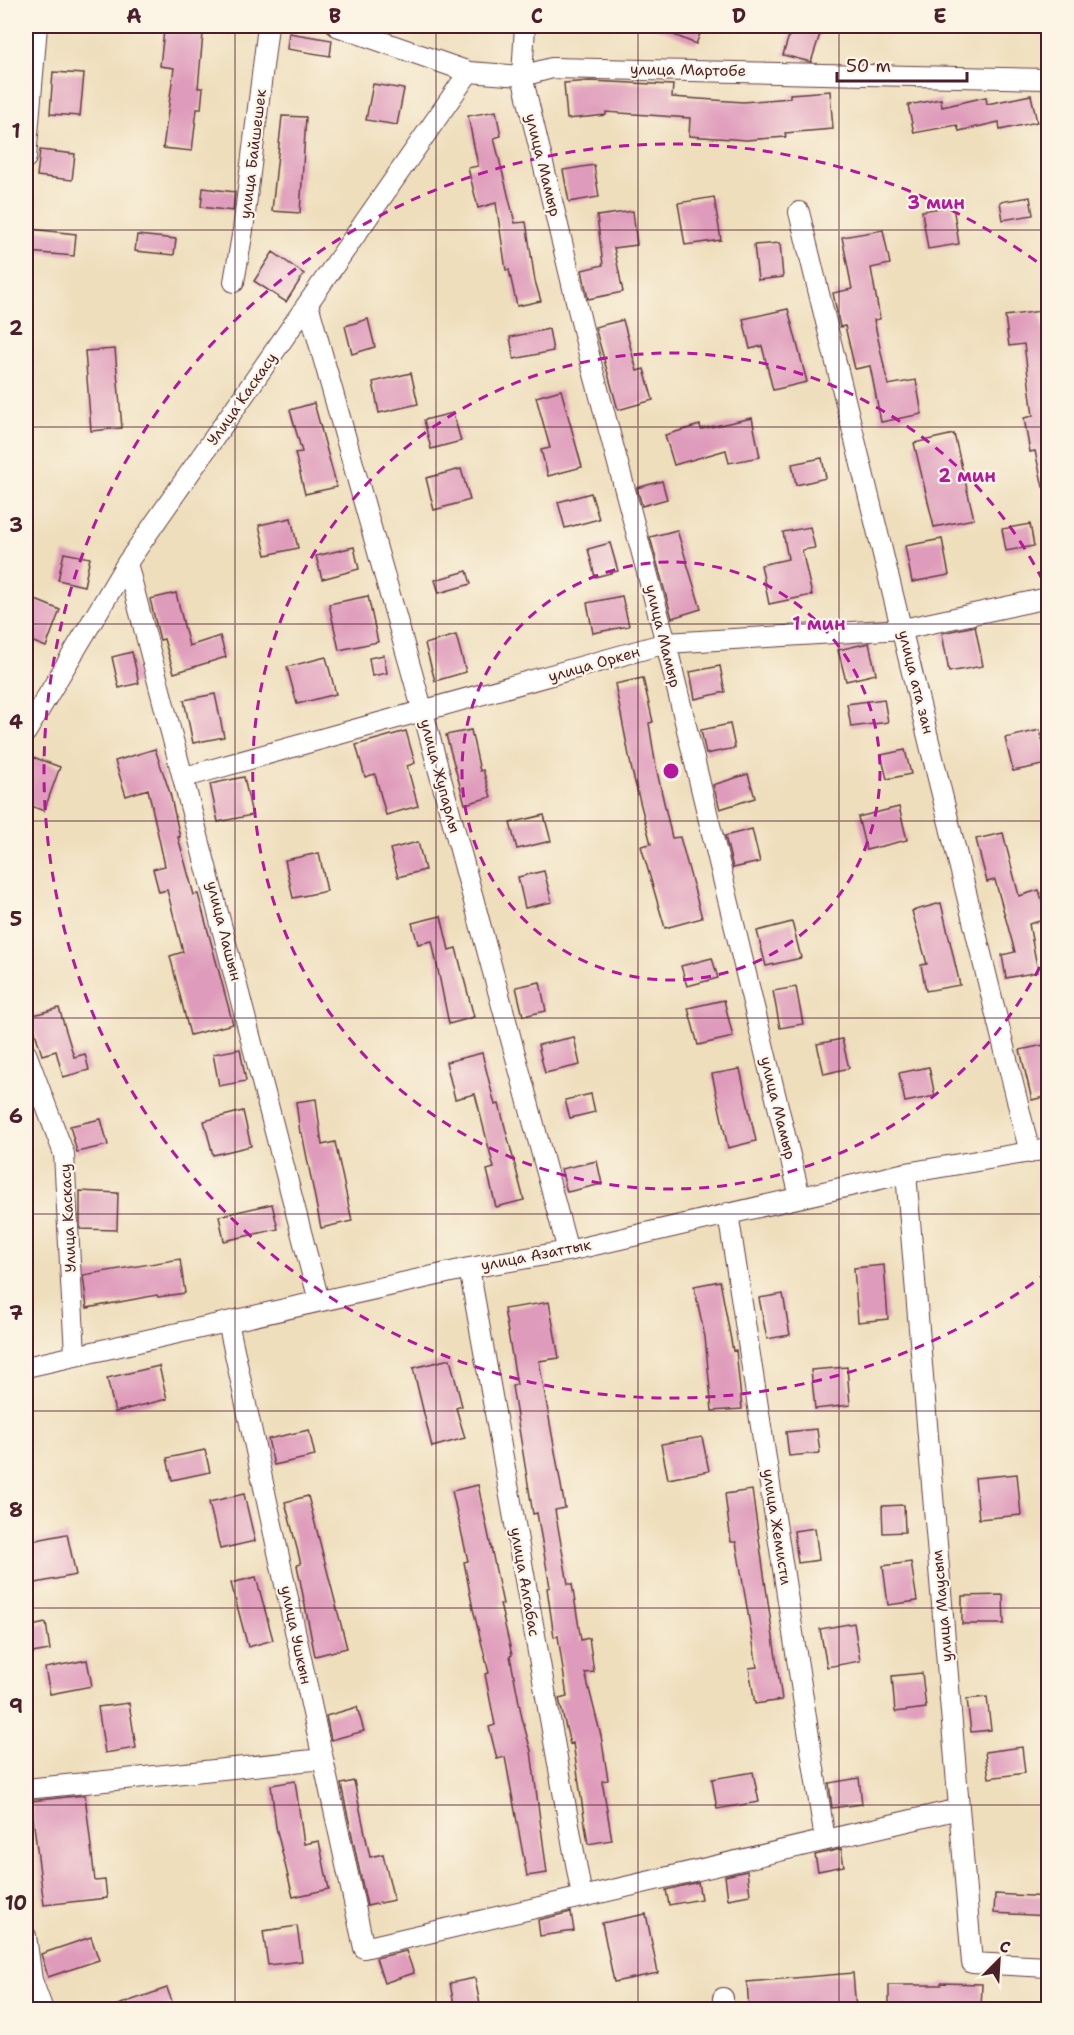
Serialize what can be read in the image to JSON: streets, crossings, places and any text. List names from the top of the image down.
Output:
{
  "streets": {
    "street": [
      "улица Мартобе",
      "улица Байшешек",
      "улица Мамыр",
      "Улица Каскасу",
      "улица Оркен",
      "улица ата зан",
      "улица Жупарлы",
      "улица Лашын",
      "улица Азаттык",
      "улица Жемисти",
      "улица Алгабас",
      "улица Маусым",
      "улица Ушкын"
    ]
  },
  "crossings": [
    ["улица Мартобе", "улица Мамыр"],
    ["улица Мартобе", "Улица Каскасу"],
    ["улица Мамыр", "улица Оркен"],
    ["улица Мамыр", "улица Азаттык"],
    ["Улица Каскасу", "улица Жупарлы"],
    ["Улица Каскасу", "улица Лашын"],
    ["Улица Каскасу", "улица Азаттык"],
    ["улица Оркен", "улица ата зан"],
    ["улица Оркен", "улица Жупарлы"],
    ["улица Оркен", "улица Лашын"],
    ["улица ата зан", "улица Азаттык"],
    ["улица Жупарлы", "улица Азаттык"],
    ["улица Лашын", "улица Азаттык"],
    ["улица Азаттык", "улица Жемисти"],
    ["улица Азаттык", "улица Алгабас"],
    ["улица Азаттык", "улица Маусым"],
    ["улица Азаттык", "улица Ушкын"],
    ["улица Алгабас", "улица Ушкын"]
  ],
  "scale_bar": "50 m",
  "north": "top right",
  "grid": {
    "columns": [
      "A",
      "B",
      "C",
      "D",
      "E"
    ],
    "rows": [
      "1",
      "2",
      "3",
      "4",
      "5",
      "6",
      "7",
      "8",
      "9",
      "10"
    ]
  },
  "rings": ["3 мин", "2 мин", "1 мин"]
}
